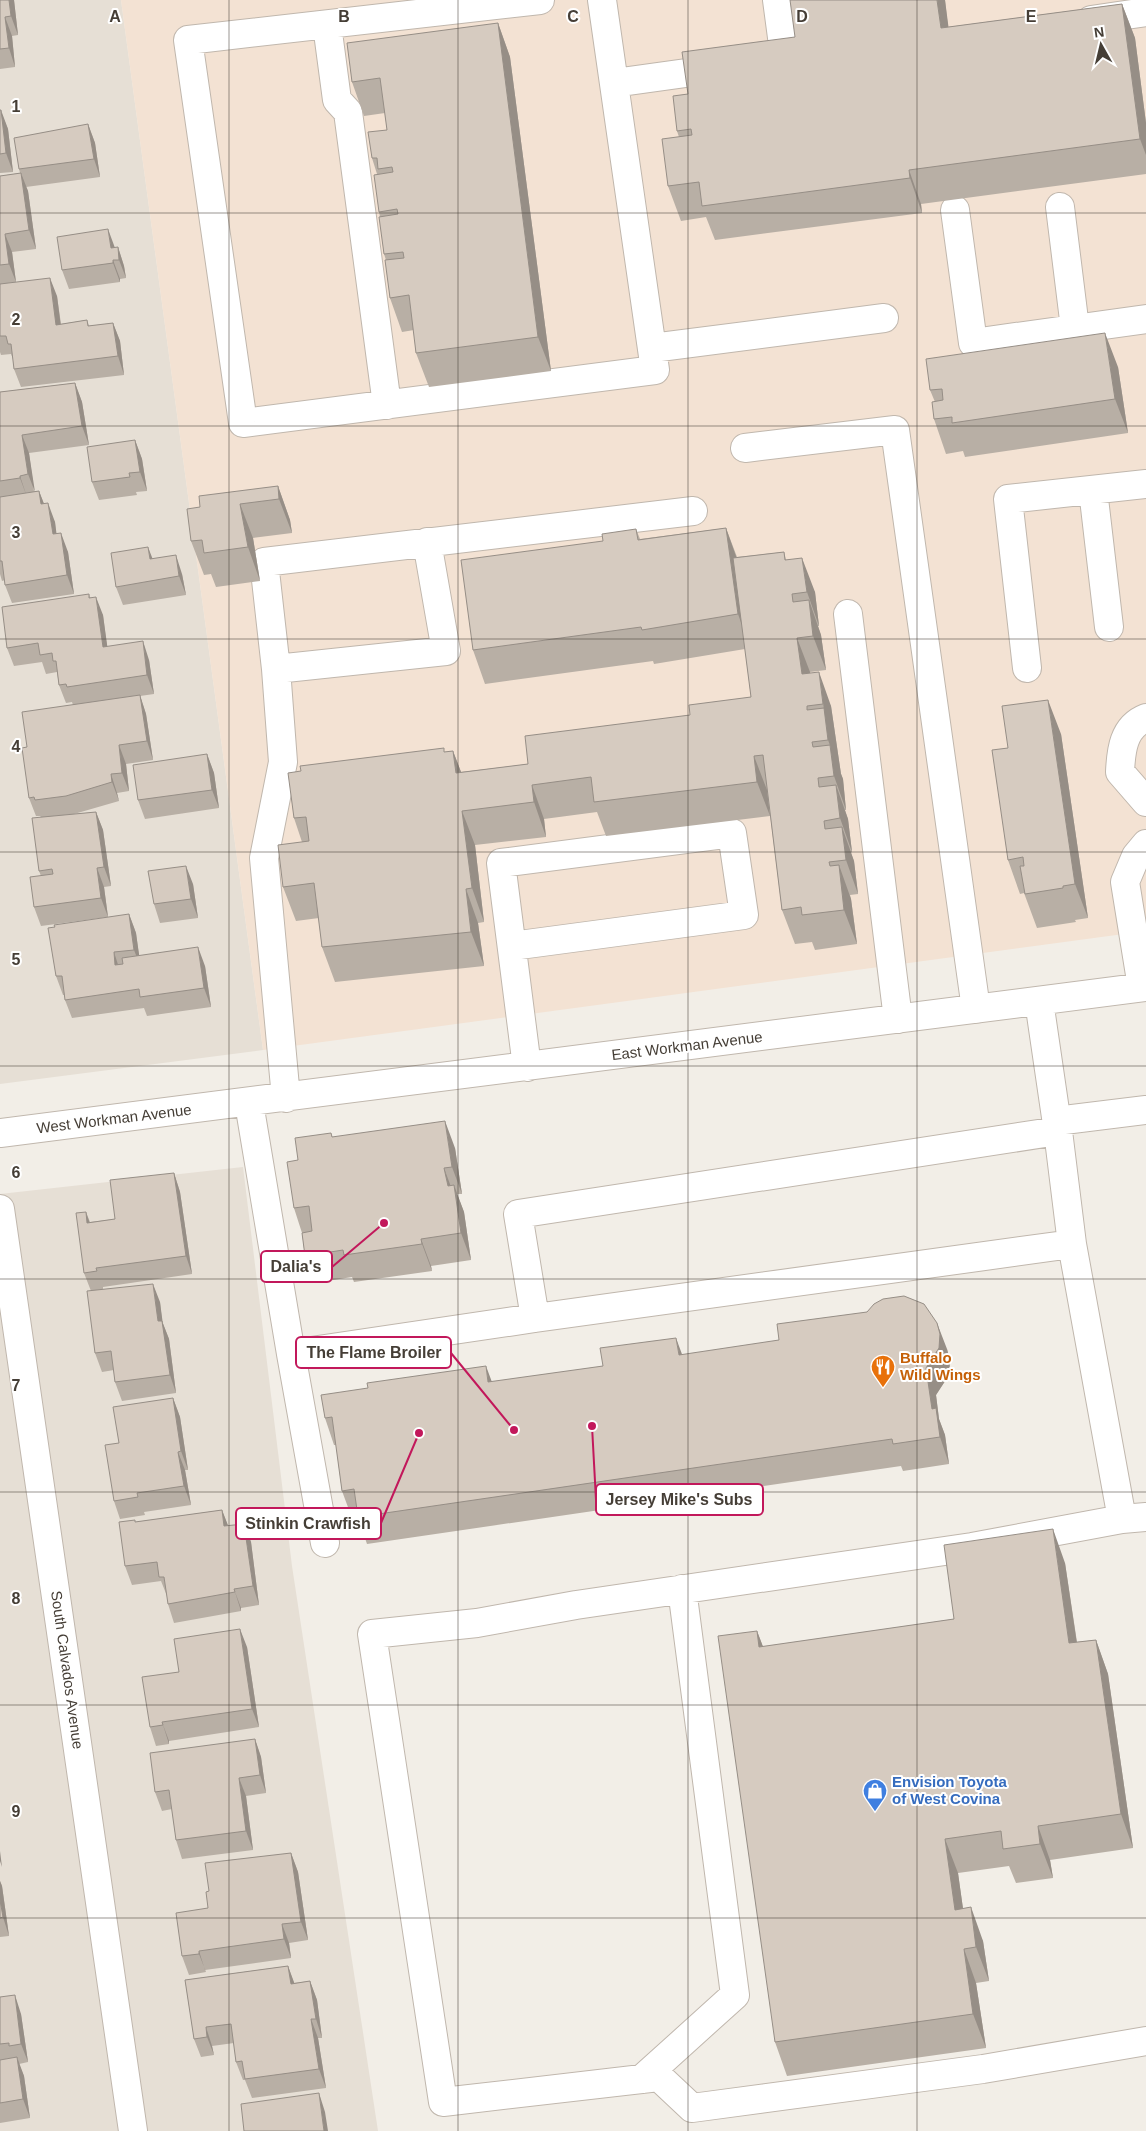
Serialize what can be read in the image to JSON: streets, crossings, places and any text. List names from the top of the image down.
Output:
{
  "streets": {
    "street": ["East Workman Avenue", "West Workman Avenue", "South Calvados Avenue"]
  },
  "crossings": [
    ["East Workman Avenue", "West Workman Avenue"]
  ],
  "places": {
    "other": [
      "Dalia's",
      "Jersey Mike's Subs",
      "The Flame Broiler",
      "Stinkin Crawfish"
    ],
    "restaurant": ["Buffalo Wild Wings"],
    "shop": ["Envision Toyota of West Covina"]
  },
  "north": "top",
  "grid": {
    "columns": [
      "A",
      "B",
      "C",
      "D",
      "E"
    ],
    "rows": [
      "1",
      "2",
      "3",
      "4",
      "5",
      "6",
      "7",
      "8",
      "9"
    ]
  }
}
